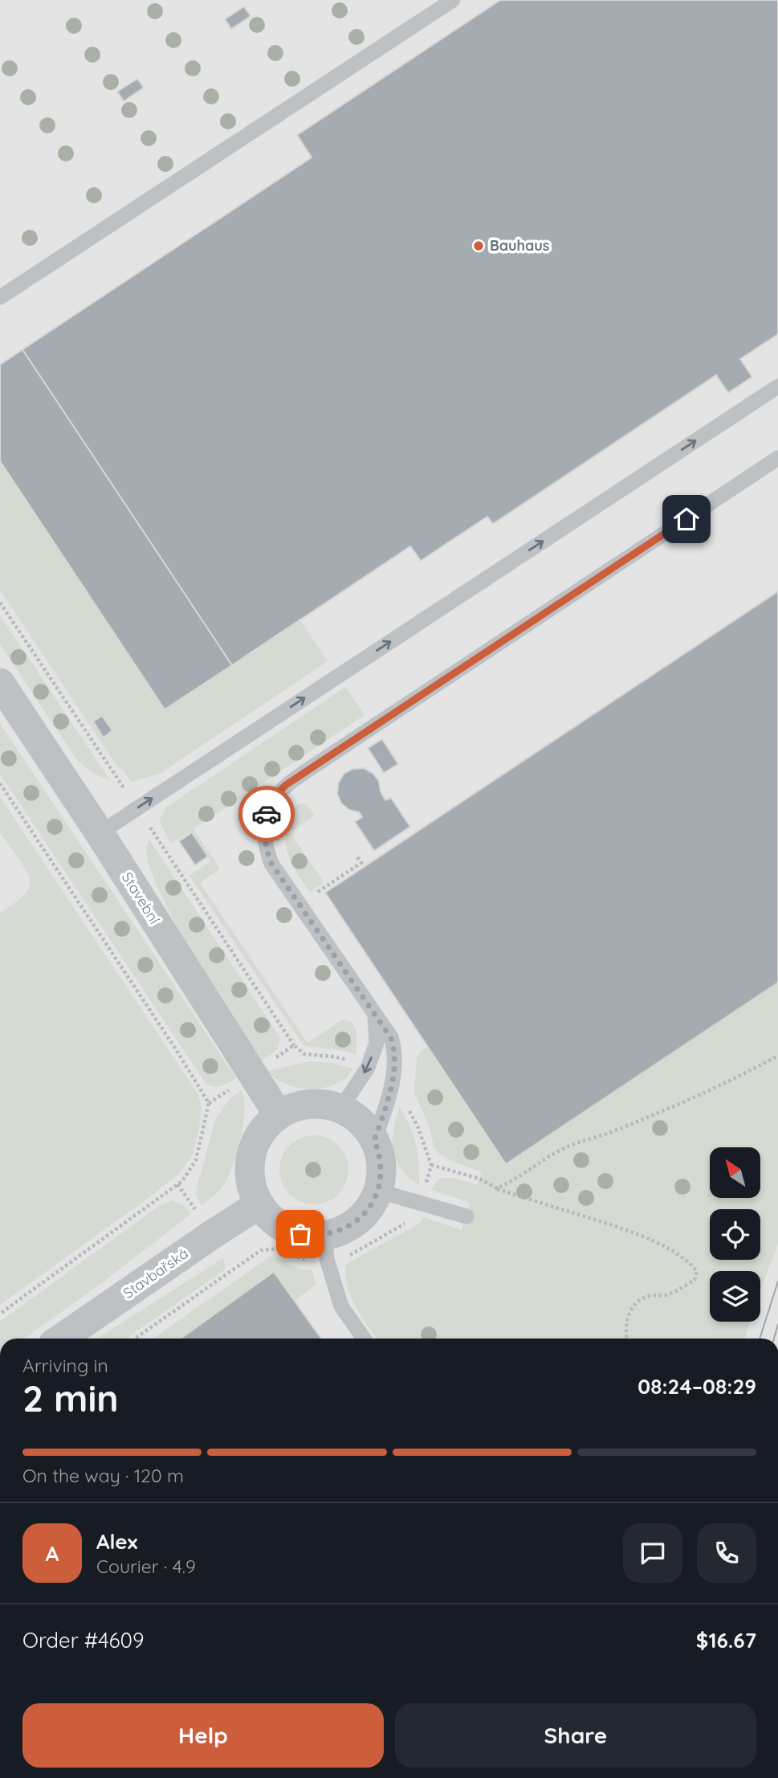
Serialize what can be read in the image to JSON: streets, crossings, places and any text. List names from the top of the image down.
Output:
{
  "streets": {
    "street": ["Stavební", "Stavbařská"]
  },
  "crossings": [
    ["Stavební", "Stavbařská"]
  ],
  "places": ["Bauhaus"],
  "north": "top left",
  "page": {
    "heading": ["2 min", "Arriving in", "08:24–08:29"],
    "panel": [
      "Alex",
      "Courier · 4.9",
      "Order #4609",
      "$16.67"
    ],
    "bar": "On the way · 120 m",
    "round": "A",
    "buttons": ["Help", "Share"]
  }
}
